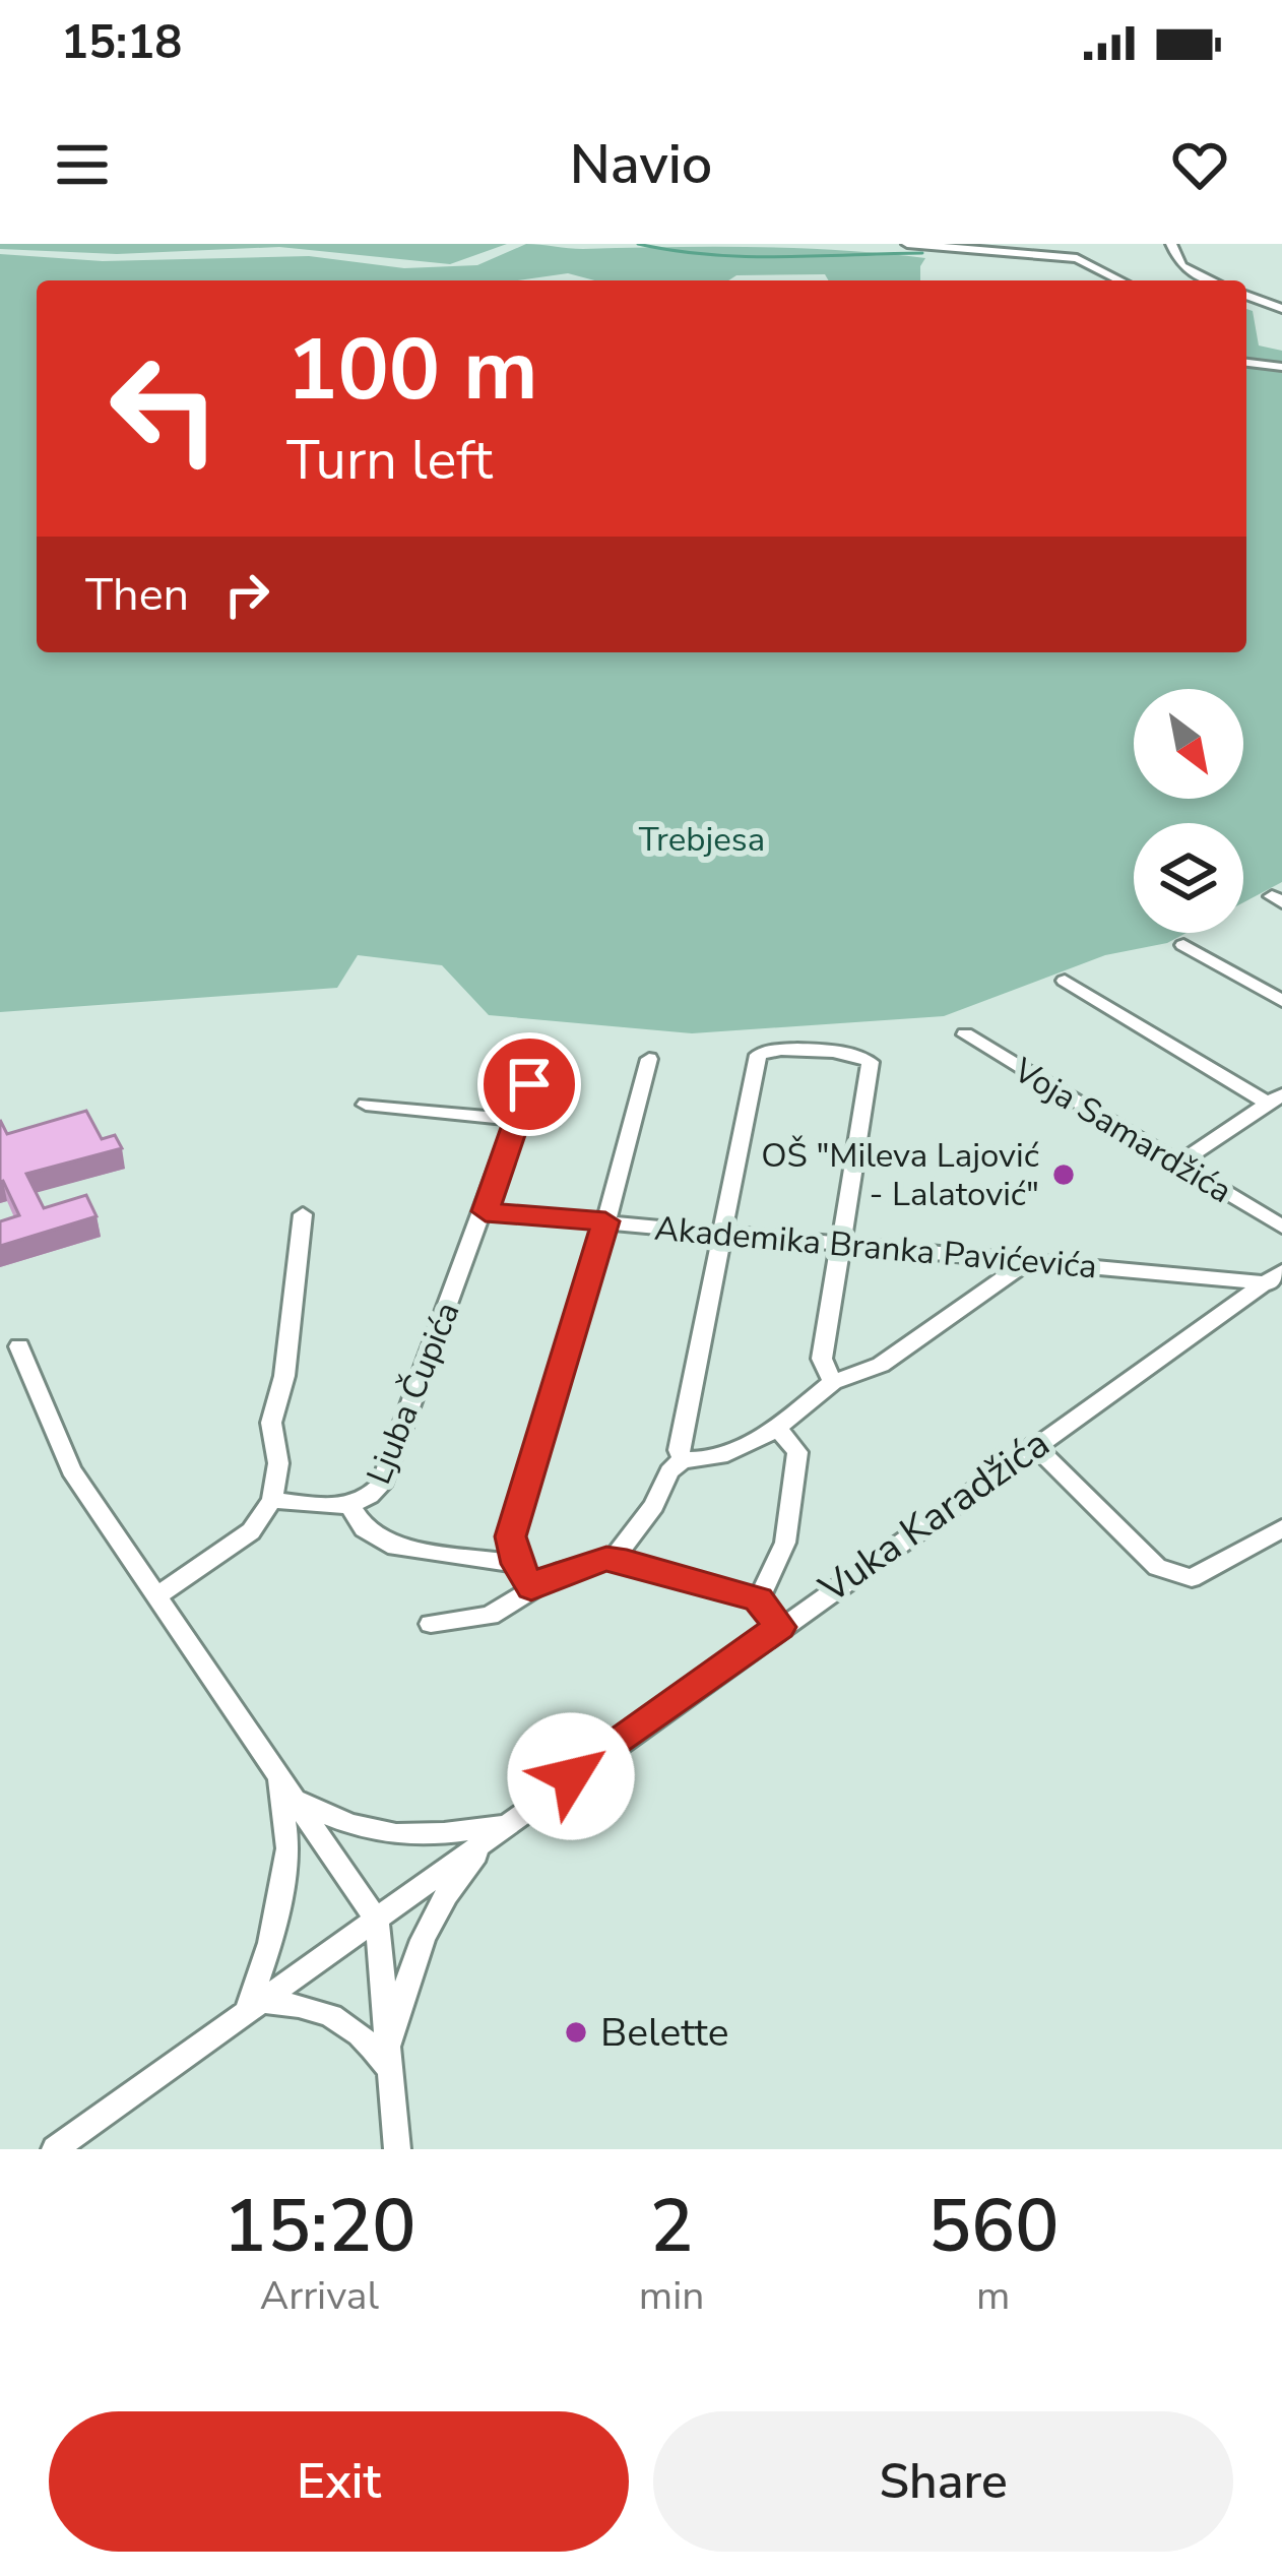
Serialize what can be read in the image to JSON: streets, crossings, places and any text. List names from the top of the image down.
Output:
{
  "streets": {
    "street": [
      "Voja Samardžića",
      "Akademika Branka Pavićevića",
      "Ljuba Čupića",
      "Vuka Karadžića"
    ]
  },
  "crossings": [
    ["Akademika Branka Pavićevića", "Ljuba Čupića"],
    ["Akademika Branka Pavićevića", "Vuka Karadžića"]
  ],
  "parks": ["Trebjesa"],
  "places": ["OŠ \"Mileva Lajović - Lalatović\"", "Belette"],
  "north": "bottom right",
  "page": {
    "status": "15:18",
    "header": "Navio",
    "turn": ["100 m", "Turn left"],
    "then": "Then",
    "eta": [
      "15:20",
      "Arrival",
      "2",
      "min",
      "560",
      "m"
    ],
    "buttons": ["Exit", "Share"]
  }
}
